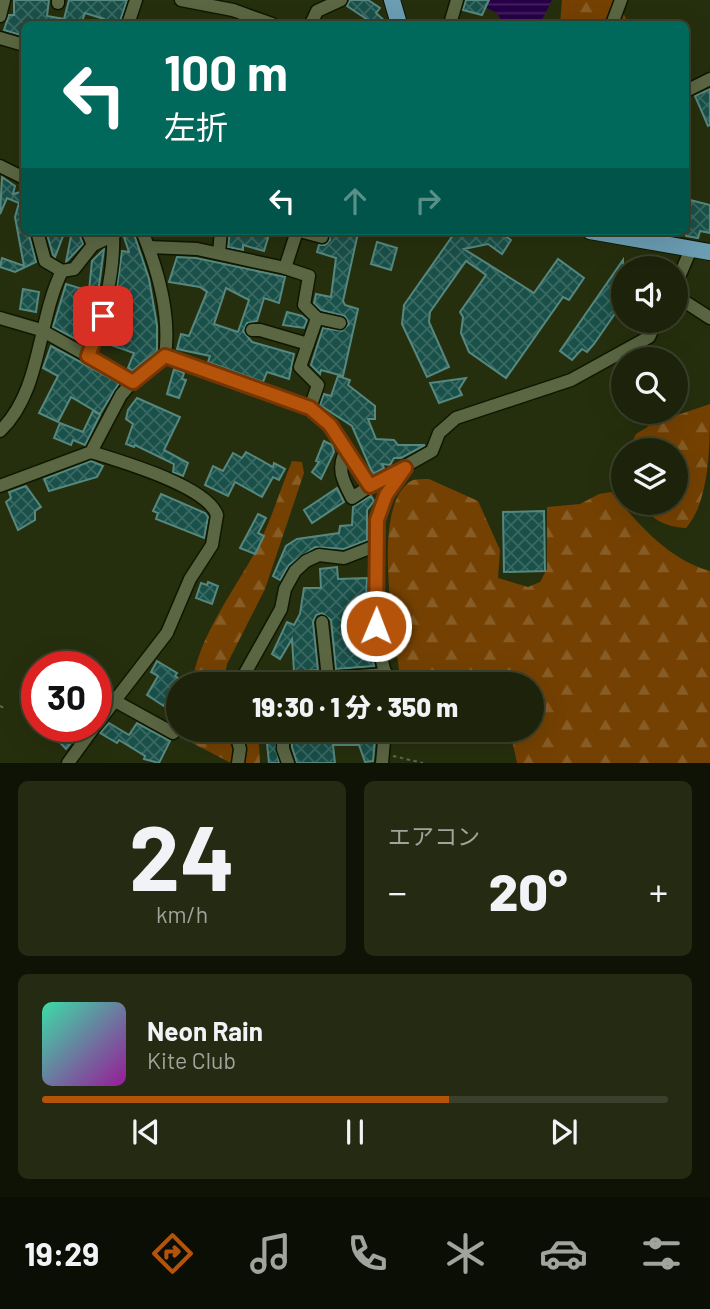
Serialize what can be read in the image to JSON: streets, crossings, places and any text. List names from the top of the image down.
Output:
{
  "page": {
    "turn": ["100 m", "左折"],
    "limit": "30",
    "trip": "19:30 · 1 分 · 350 m",
    "tile": [
      ["24", "km/h"],
      "エアコン"
    ],
    "heat": ["−", "20°", "+"],
    "song": ["Neon Rain", "Kite Club"],
    "tabs": "19:29"
  }
}
